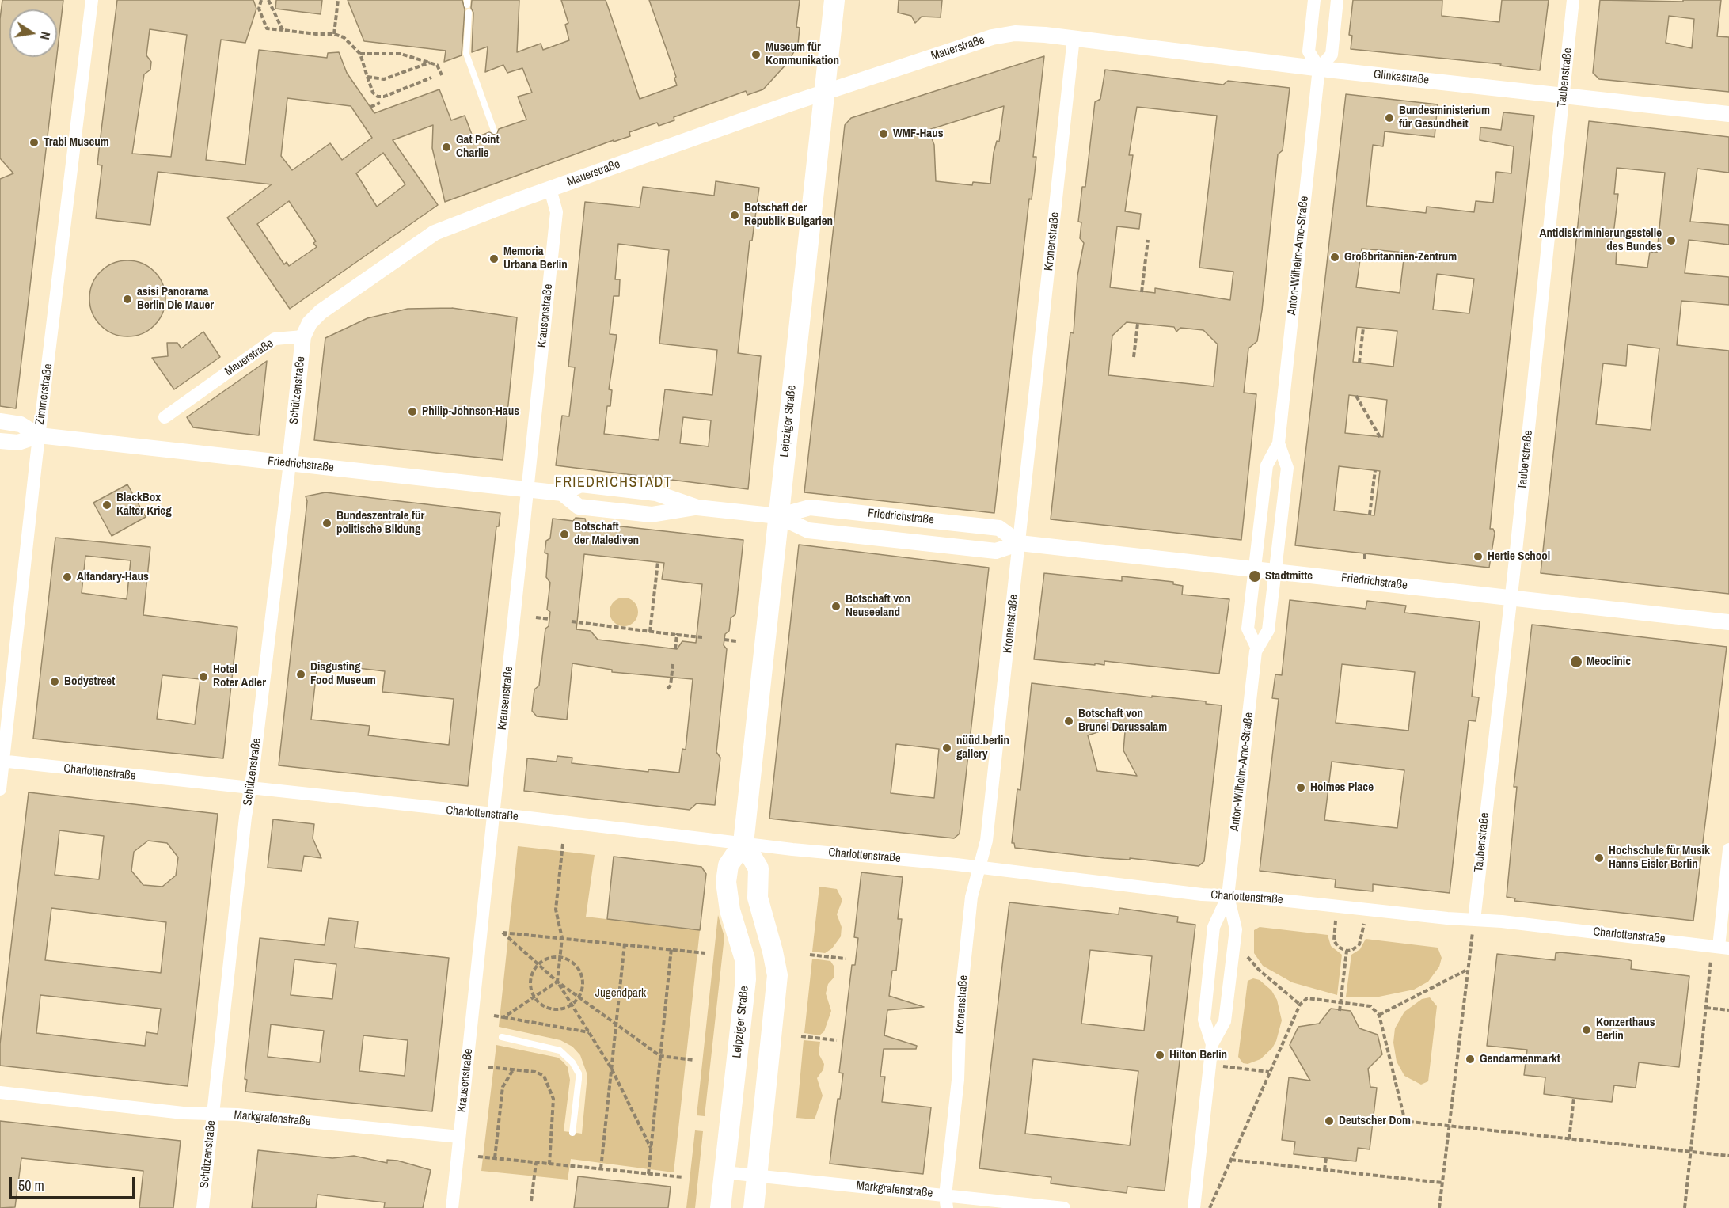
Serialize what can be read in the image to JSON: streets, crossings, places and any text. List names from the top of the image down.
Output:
{
  "streets": {
    "main road": ["Leipziger Straße"],
    "street": [
      "Mauerstraße",
      "Glinkastraße",
      "Taubenstraße",
      "Kronenstraße",
      "Anton-Wilhelm-Amo-Straße",
      "Krausenstraße",
      "Schützenstraße",
      "Zimmerstraße",
      "Friedrichstraße",
      "Charlottenstraße",
      "Markgrafenstraße"
    ]
  },
  "crossings": [
    ["Mauerstraße", "Glinkastraße"],
    ["Mauerstraße", "Kronenstraße"],
    ["Mauerstraße", "Krausenstraße"],
    ["Mauerstraße", "Schützenstraße"],
    ["Mauerstraße", "Leipziger Straße"],
    ["Glinkastraße", "Taubenstraße"],
    ["Glinkastraße", "Kronenstraße"],
    ["Glinkastraße", "Anton-Wilhelm-Amo-Straße"],
    ["Taubenstraße", "Friedrichstraße"],
    ["Taubenstraße", "Charlottenstraße"],
    ["Kronenstraße", "Friedrichstraße"],
    ["Kronenstraße", "Charlottenstraße"],
    ["Kronenstraße", "Markgrafenstraße"],
    ["Anton-Wilhelm-Amo-Straße", "Friedrichstraße"],
    ["Anton-Wilhelm-Amo-Straße", "Charlottenstraße"],
    ["Krausenstraße", "Friedrichstraße"],
    ["Krausenstraße", "Charlottenstraße"],
    ["Krausenstraße", "Markgrafenstraße"],
    ["Schützenstraße", "Friedrichstraße"],
    ["Schützenstraße", "Charlottenstraße"],
    ["Schützenstraße", "Markgrafenstraße"],
    ["Zimmerstraße", "Friedrichstraße"],
    ["Zimmerstraße", "Charlottenstraße"],
    ["Leipziger Straße", "Friedrichstraße"],
    ["Leipziger Straße", "Charlottenstraße"],
    ["Leipziger Straße", "Markgrafenstraße"]
  ],
  "districts": ["FRIEDRICHSTADT"],
  "parks": ["Jugendpark"],
  "places": [
    "Museum für Kommunikation",
    "Bundesministerium für Gesundheit",
    "WMF-Haus",
    "Trabi Museum",
    "Gat Point Charlie",
    "Botschaft der Republik Bulgarien",
    "Antidiskriminierungsstelle des Bundes",
    "Großbritannien-Zentrum",
    "Memoria Urbana Berlin",
    "asisi Panorama Berlin Die Mauer",
    "Philip-Johnson-Haus",
    "BlackBox Kalter Krieg",
    "Bundeszentrale für politische Bildung",
    "Botschaft der Malediven",
    "Hertie School",
    "Stadtmitte",
    "Alfandary-Haus",
    "Botschaft von Neuseeland",
    "Meoclinic",
    "Disgusting Food Museum",
    "Hotel Roter Adler",
    "Bodystreet",
    "Botschaft von Brunei Darussalam",
    "nüüd.berlin gallery",
    "Holmes Place",
    "Hochschule für Musik Hanns Eisler Berlin",
    "Konzerthaus Berlin",
    "Hilton Berlin",
    "Gendarmenmarkt",
    "Deutscher Dom"
  ],
  "scale_bar": "50 m",
  "north": "right"
}
